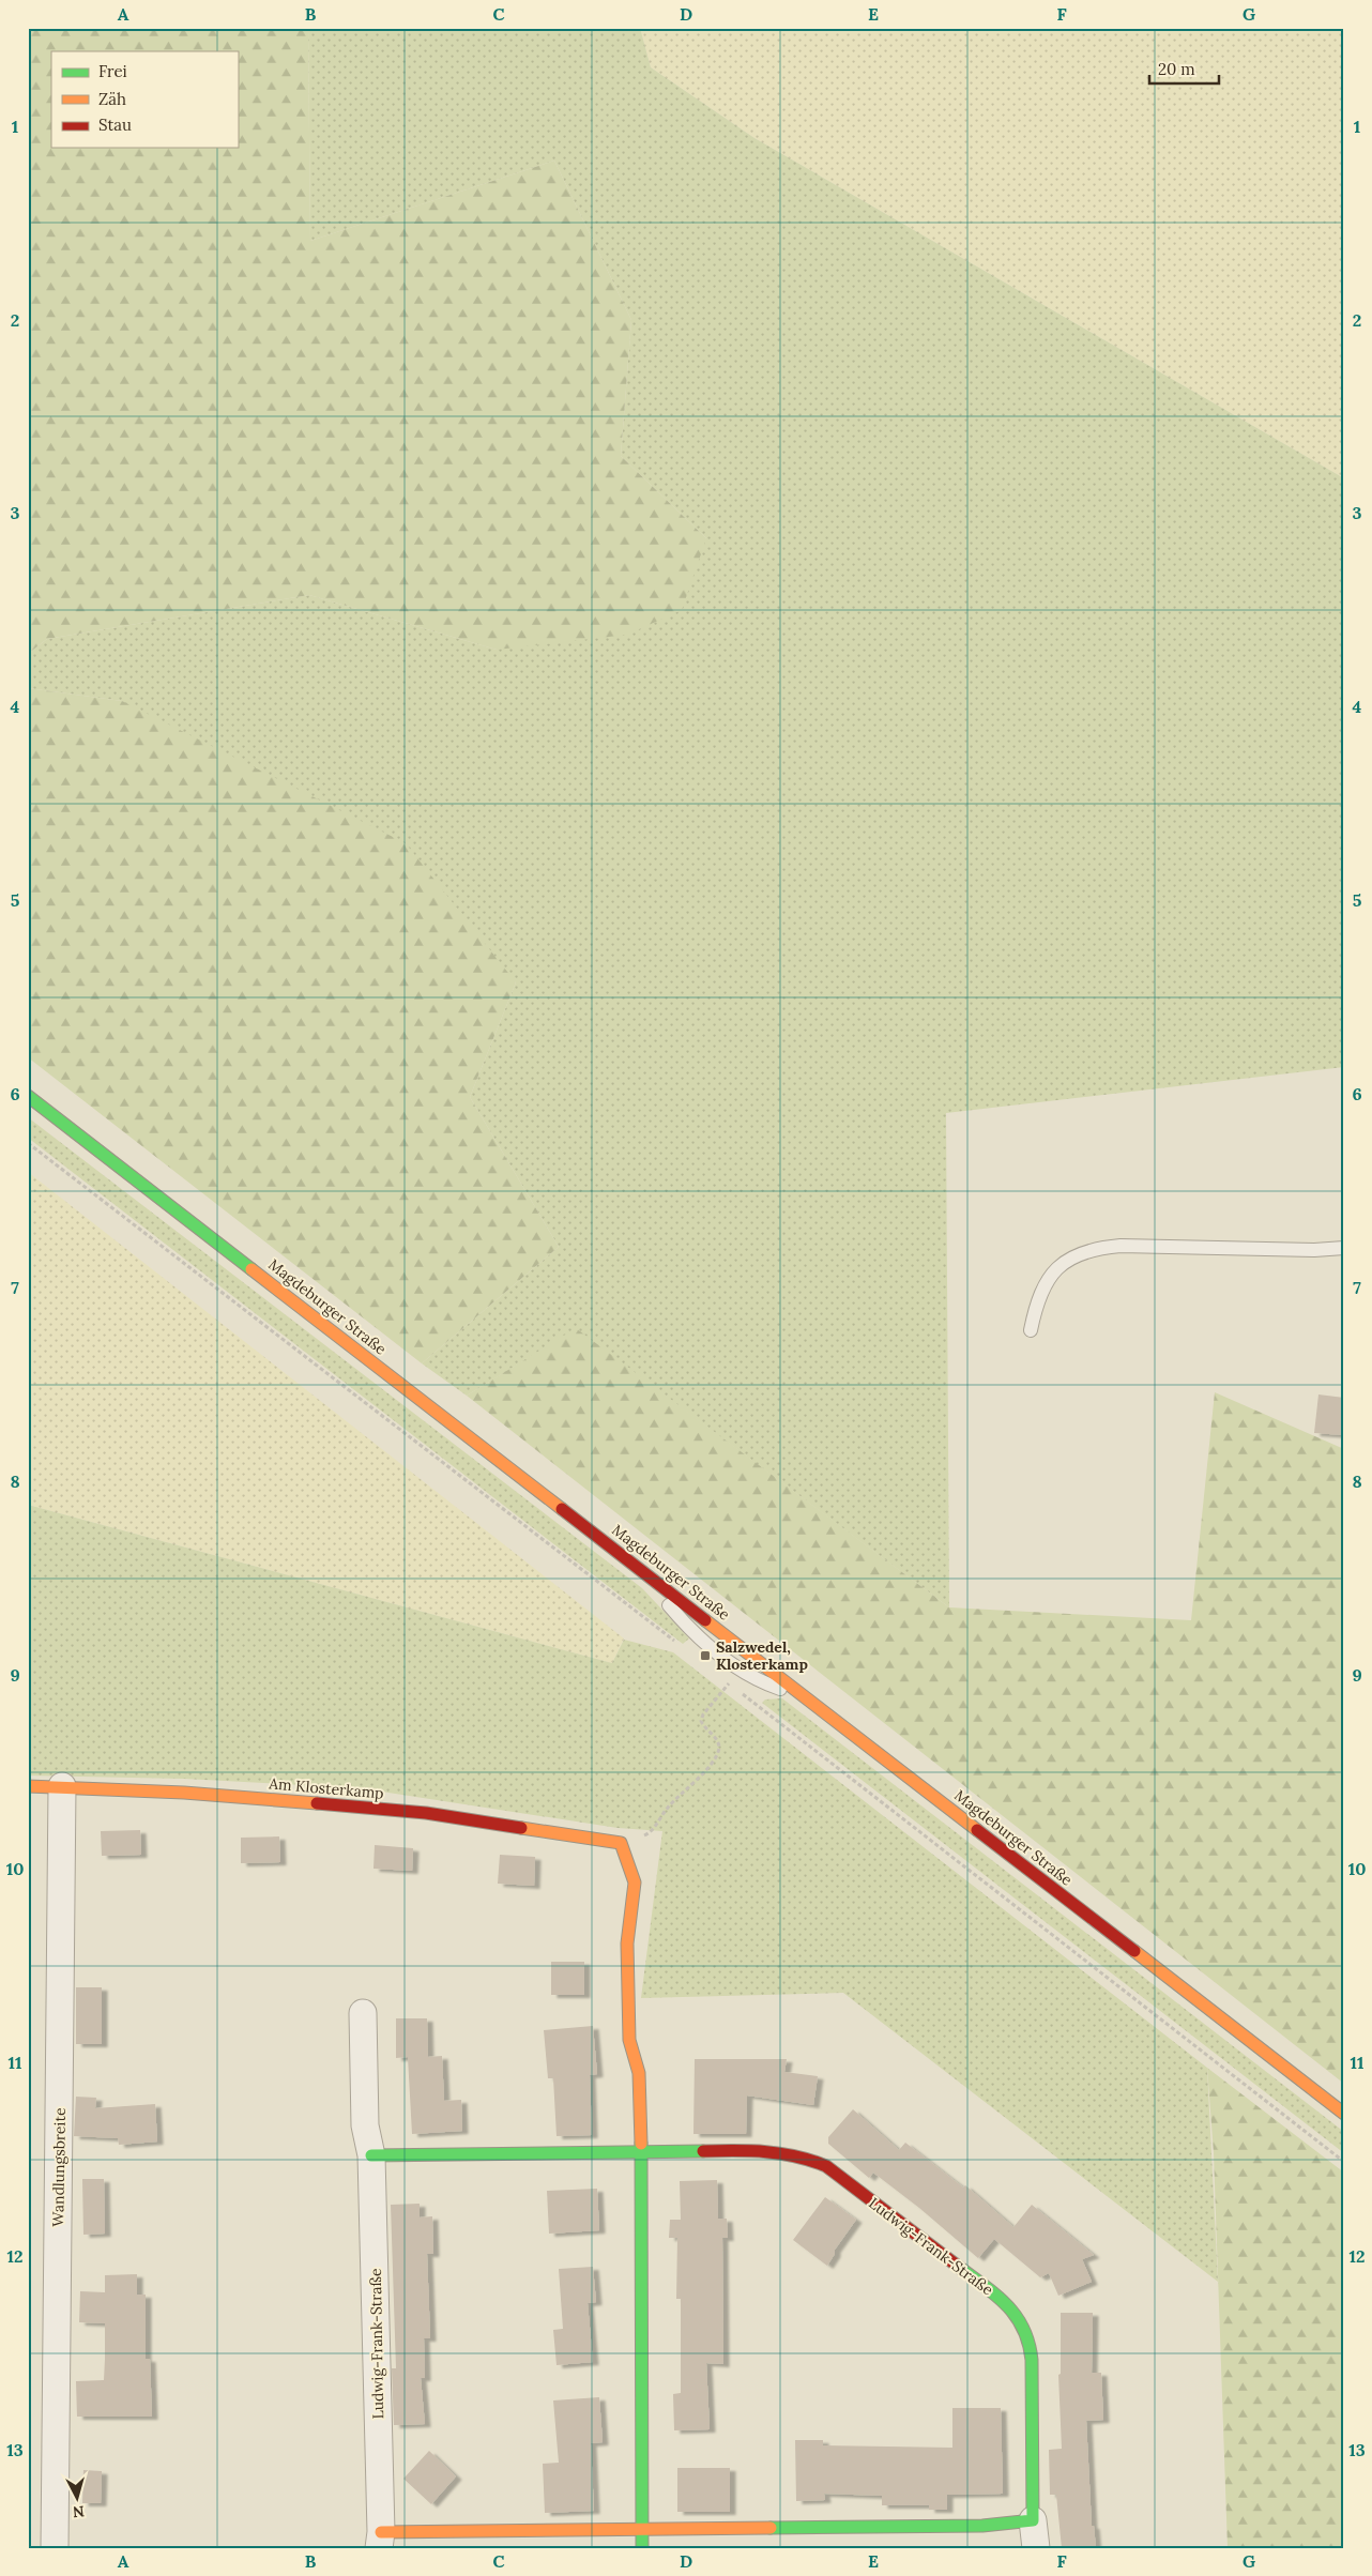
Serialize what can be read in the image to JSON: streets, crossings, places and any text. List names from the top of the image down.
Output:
{
  "streets": {
    "street": [
      "Magdeburger Straße",
      "Am Klosterkamp",
      "Wandlungsbreite",
      "Ludwig-Frank-Straße"
    ]
  },
  "crossings": [
    ["Am Klosterkamp", "Wandlungsbreite"]
  ],
  "places": {
    "transit": ["Salzwedel, Klosterkamp"]
  },
  "legend": ["Frei", "Zäh", "Stau"],
  "scale_bar": "20 m",
  "north": "bottom",
  "grid": {
    "columns": [
      "A",
      "B",
      "C",
      "D",
      "E",
      "F",
      "G"
    ],
    "rows": [
      "1",
      "2",
      "3",
      "4",
      "5",
      "6",
      "7",
      "8",
      "9",
      "10",
      "11",
      "12",
      "13"
    ]
  }
}
